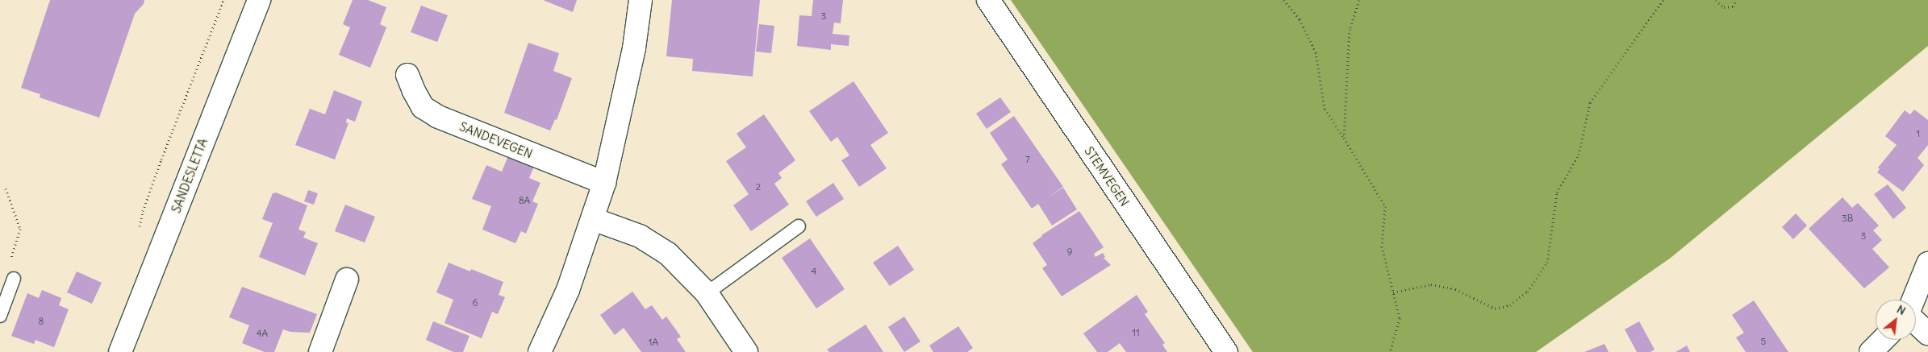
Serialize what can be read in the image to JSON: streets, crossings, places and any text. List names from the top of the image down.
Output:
{
  "streets": {
    "street": ["SANDEVEGEN", "SANDESLETTA", "STEMVEGEN"]
  },
  "house_numbers": [
    "3",
    "1",
    "7",
    "2",
    "8A",
    "3B",
    "3",
    "9",
    "4",
    "6",
    "8",
    "11",
    "4A",
    "5",
    "1A"
  ],
  "north": "top right"
}
